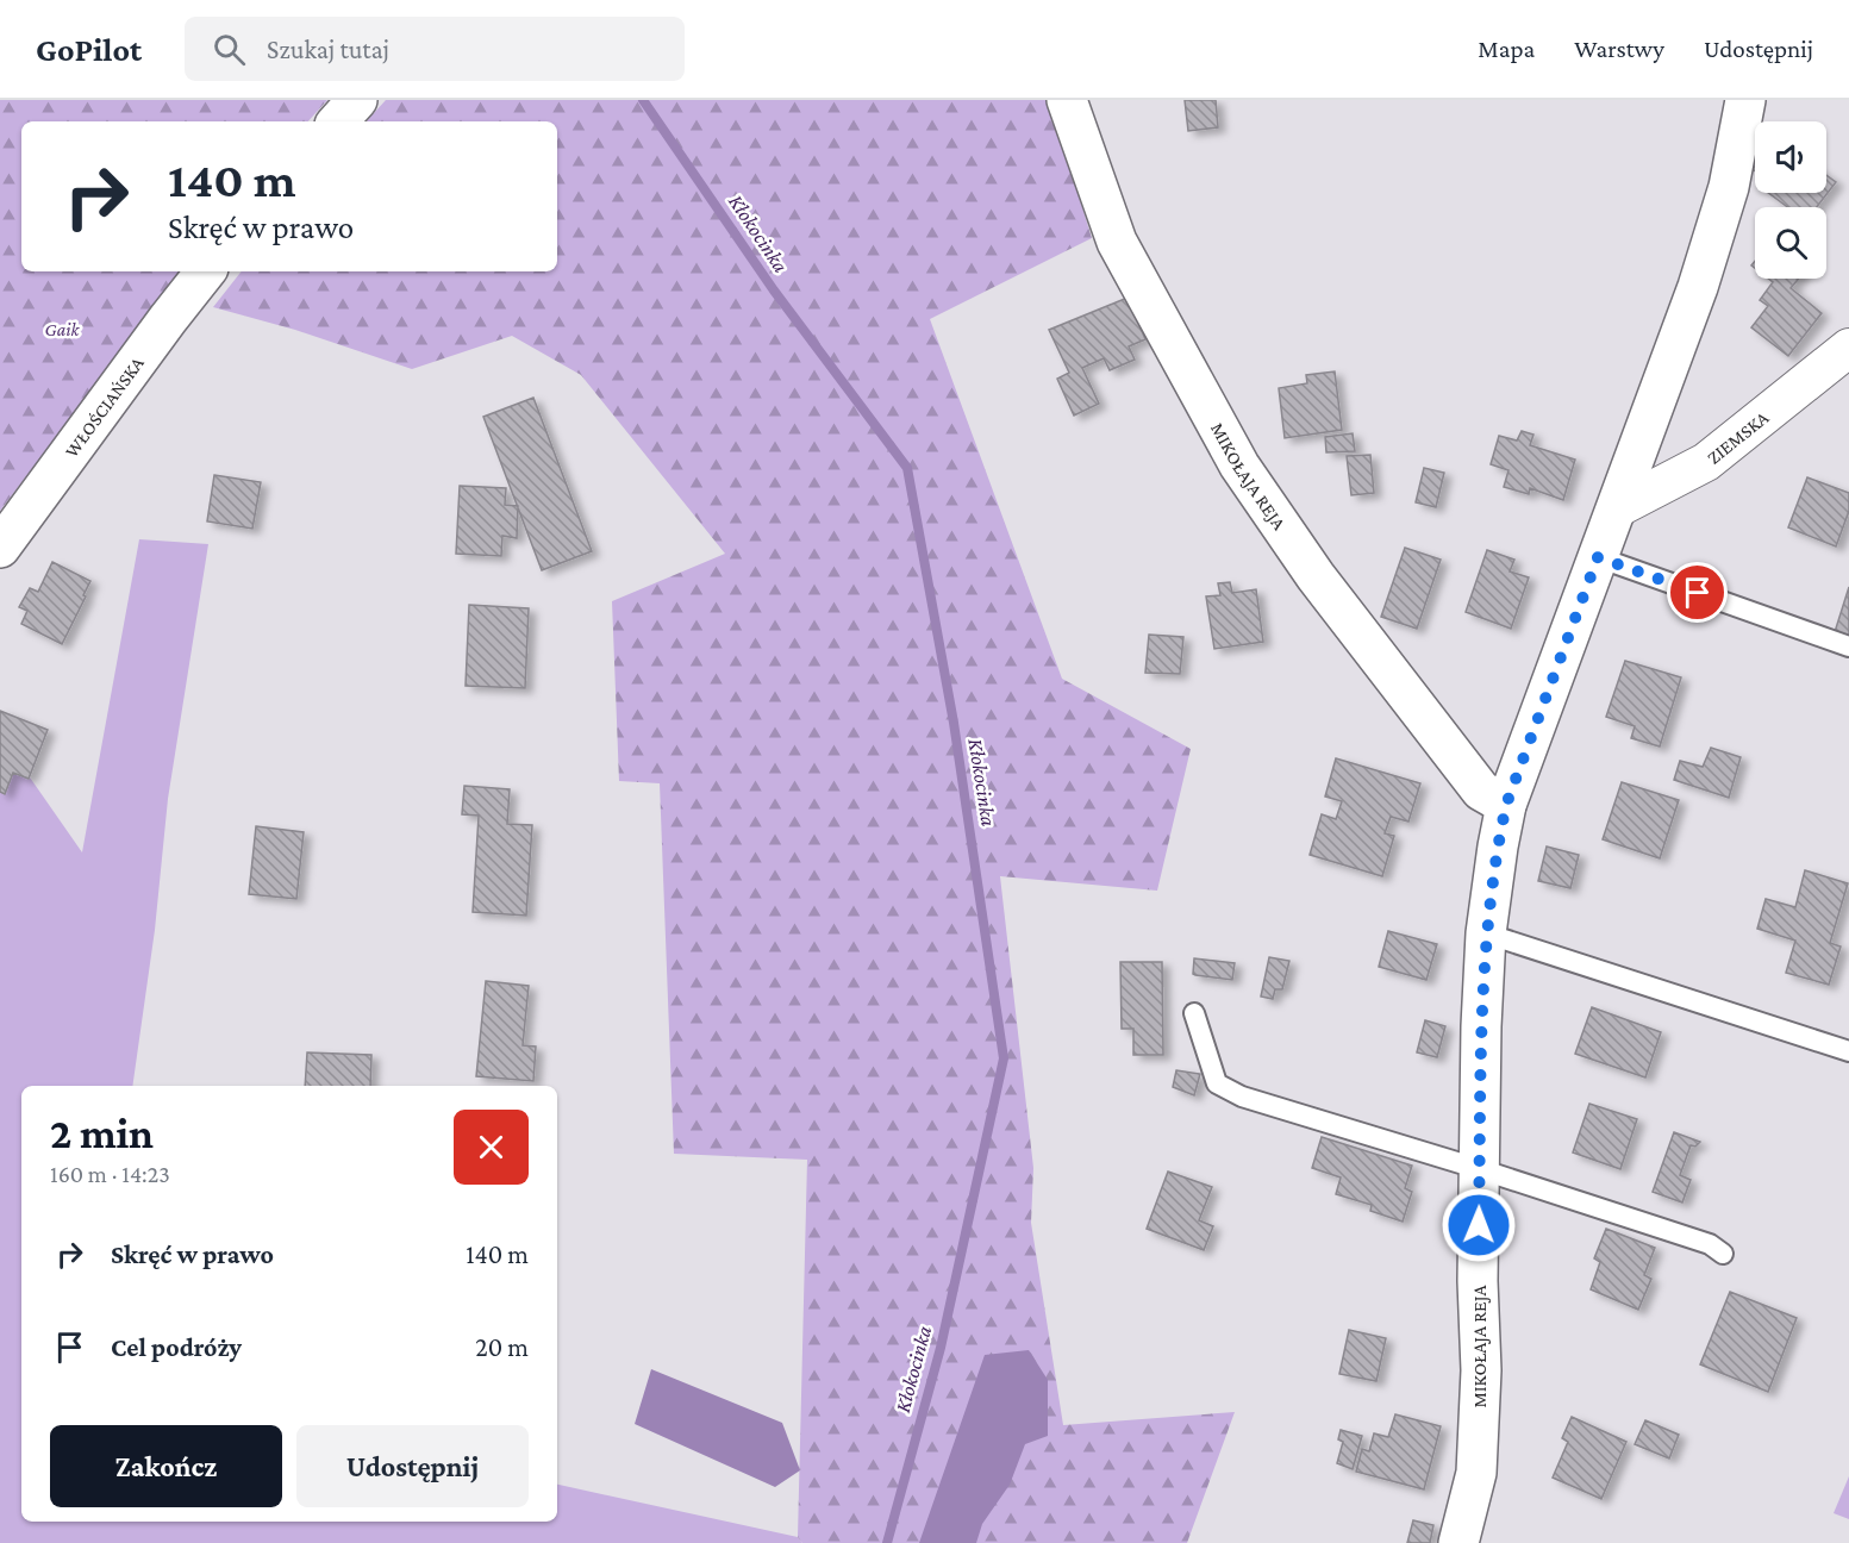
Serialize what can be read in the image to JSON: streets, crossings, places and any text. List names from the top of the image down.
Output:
{
  "streets": {
    "street": ["WŁOŚCIAŃSKA", "ZIEMSKA", "MIKOŁAJA REJA"]
  },
  "crossings": [
    ["ZIEMSKA", "MIKOŁAJA REJA"]
  ],
  "water": ["Kłokocinka"],
  "parks": ["Gaik"],
  "page": {
    "header": "GoPilot",
    "search": "Szukaj tutaj",
    "nav": ["Mapa", "Warstwy", "Udostępnij"],
    "turn": ["140 m", "Skręć w prawo"],
    "heading": ["2 min", "160 m · 14:23"],
    "list": [
      {
        "name": "Skręć w prawo",
        "value": "140 m"
      },
      {
        "name": "Cel podróży",
        "value": "20 m"
      }
    ],
    "buttons": ["Zakończ", "Udostępnij"]
  }
}
